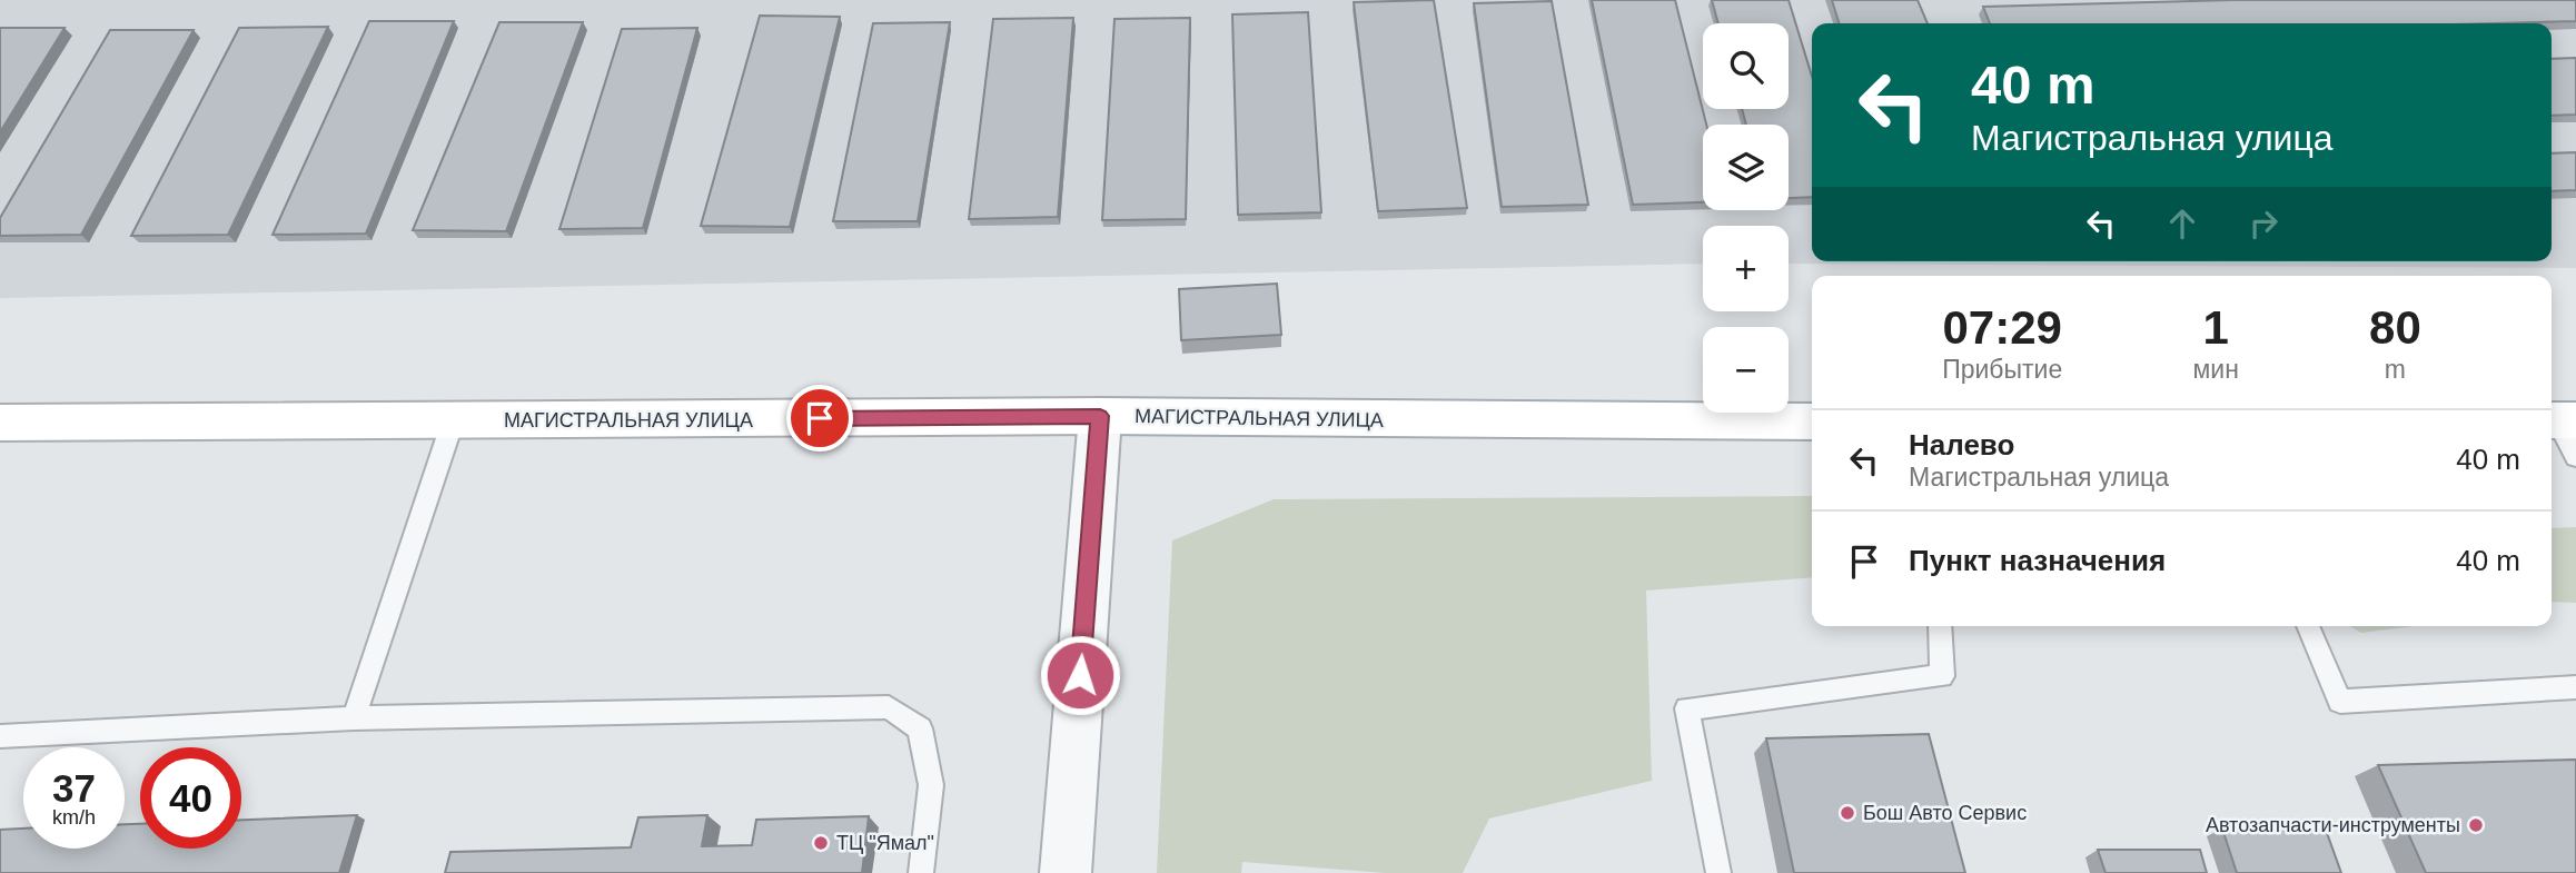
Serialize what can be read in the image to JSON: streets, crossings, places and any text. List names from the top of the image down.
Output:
{
  "streets": {
    "main road": ["МАГИСТРАЛЬНАЯ УЛИЦА"]
  },
  "places": ["Бош Авто Сервис", "Автозапчасти-инструменты", "ТЦ \"Ямал\""],
  "page": {
    "map_buttons": ["+", "−"],
    "turn": ["40 m", "Магистральная улица"],
    "eta": [
      "07:29",
      "Прибытие",
      "1",
      "мин",
      "80",
      "m"
    ],
    "list": [
      {
        "name": "Налево",
        "note": "Магистральная улица",
        "value": "40 m"
      },
      {
        "name": "Пункт назначения",
        "value": "40 m"
      }
    ],
    "speed": "37 km/h",
    "limit": "40"
  }
}
